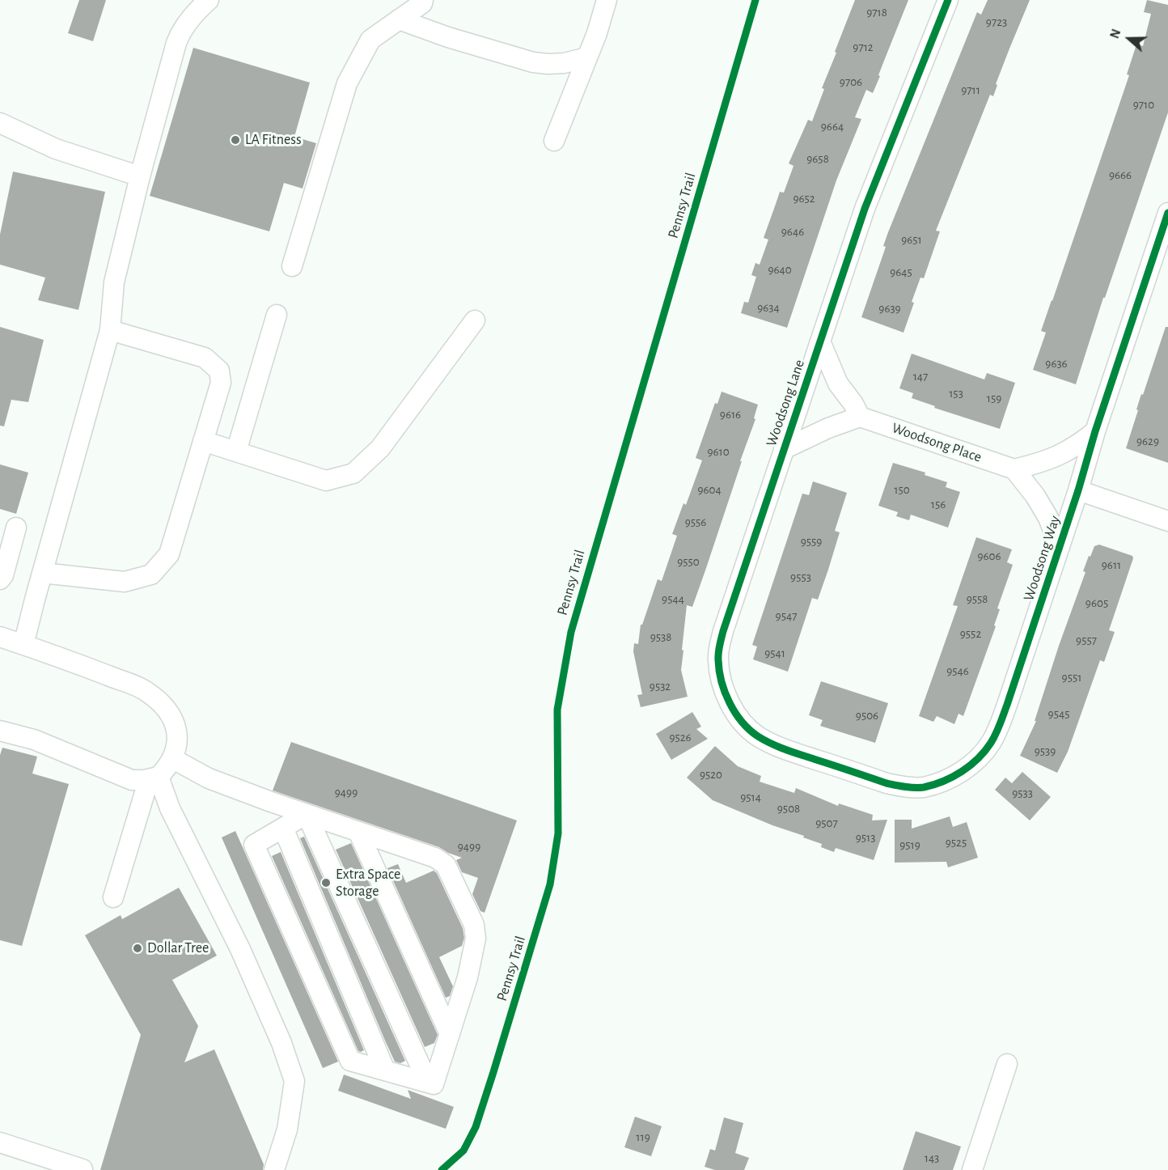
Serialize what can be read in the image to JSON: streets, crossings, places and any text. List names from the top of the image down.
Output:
{
  "streets": {
    "street": ["Woodsong Lane", "Woodsong Place", "Woodsong Way"],
    "cycle path": ["Pennsy Trail"]
  },
  "crossings": [
    ["Woodsong Lane", "Woodsong Way"]
  ],
  "places": ["LA Fitness", "Extra Space Storage", "Dollar Tree"],
  "house_numbers": [
    "9718",
    "9723",
    "9712",
    "9706",
    "9711",
    "9710",
    "9664",
    "9658",
    "9666",
    "9652",
    "9646",
    "9651",
    "9640",
    "9645",
    "9634",
    "9639",
    "9636",
    "147",
    "153",
    "159",
    "9616",
    "9629",
    "9610",
    "9604",
    "150",
    "156",
    "9556",
    "9559",
    "9606",
    "9550",
    "9611",
    "9553",
    "9544",
    "9558",
    "9605",
    "9547",
    "9552",
    "9538",
    "9557",
    "9541",
    "9546",
    "9551",
    "9532",
    "9545",
    "9506",
    "9526",
    "9539",
    "9520",
    "9499",
    "9533",
    "9514",
    "9508",
    "9507",
    "9513",
    "9525",
    "9519",
    "9499",
    "119",
    "143"
  ],
  "north": "left"
}
